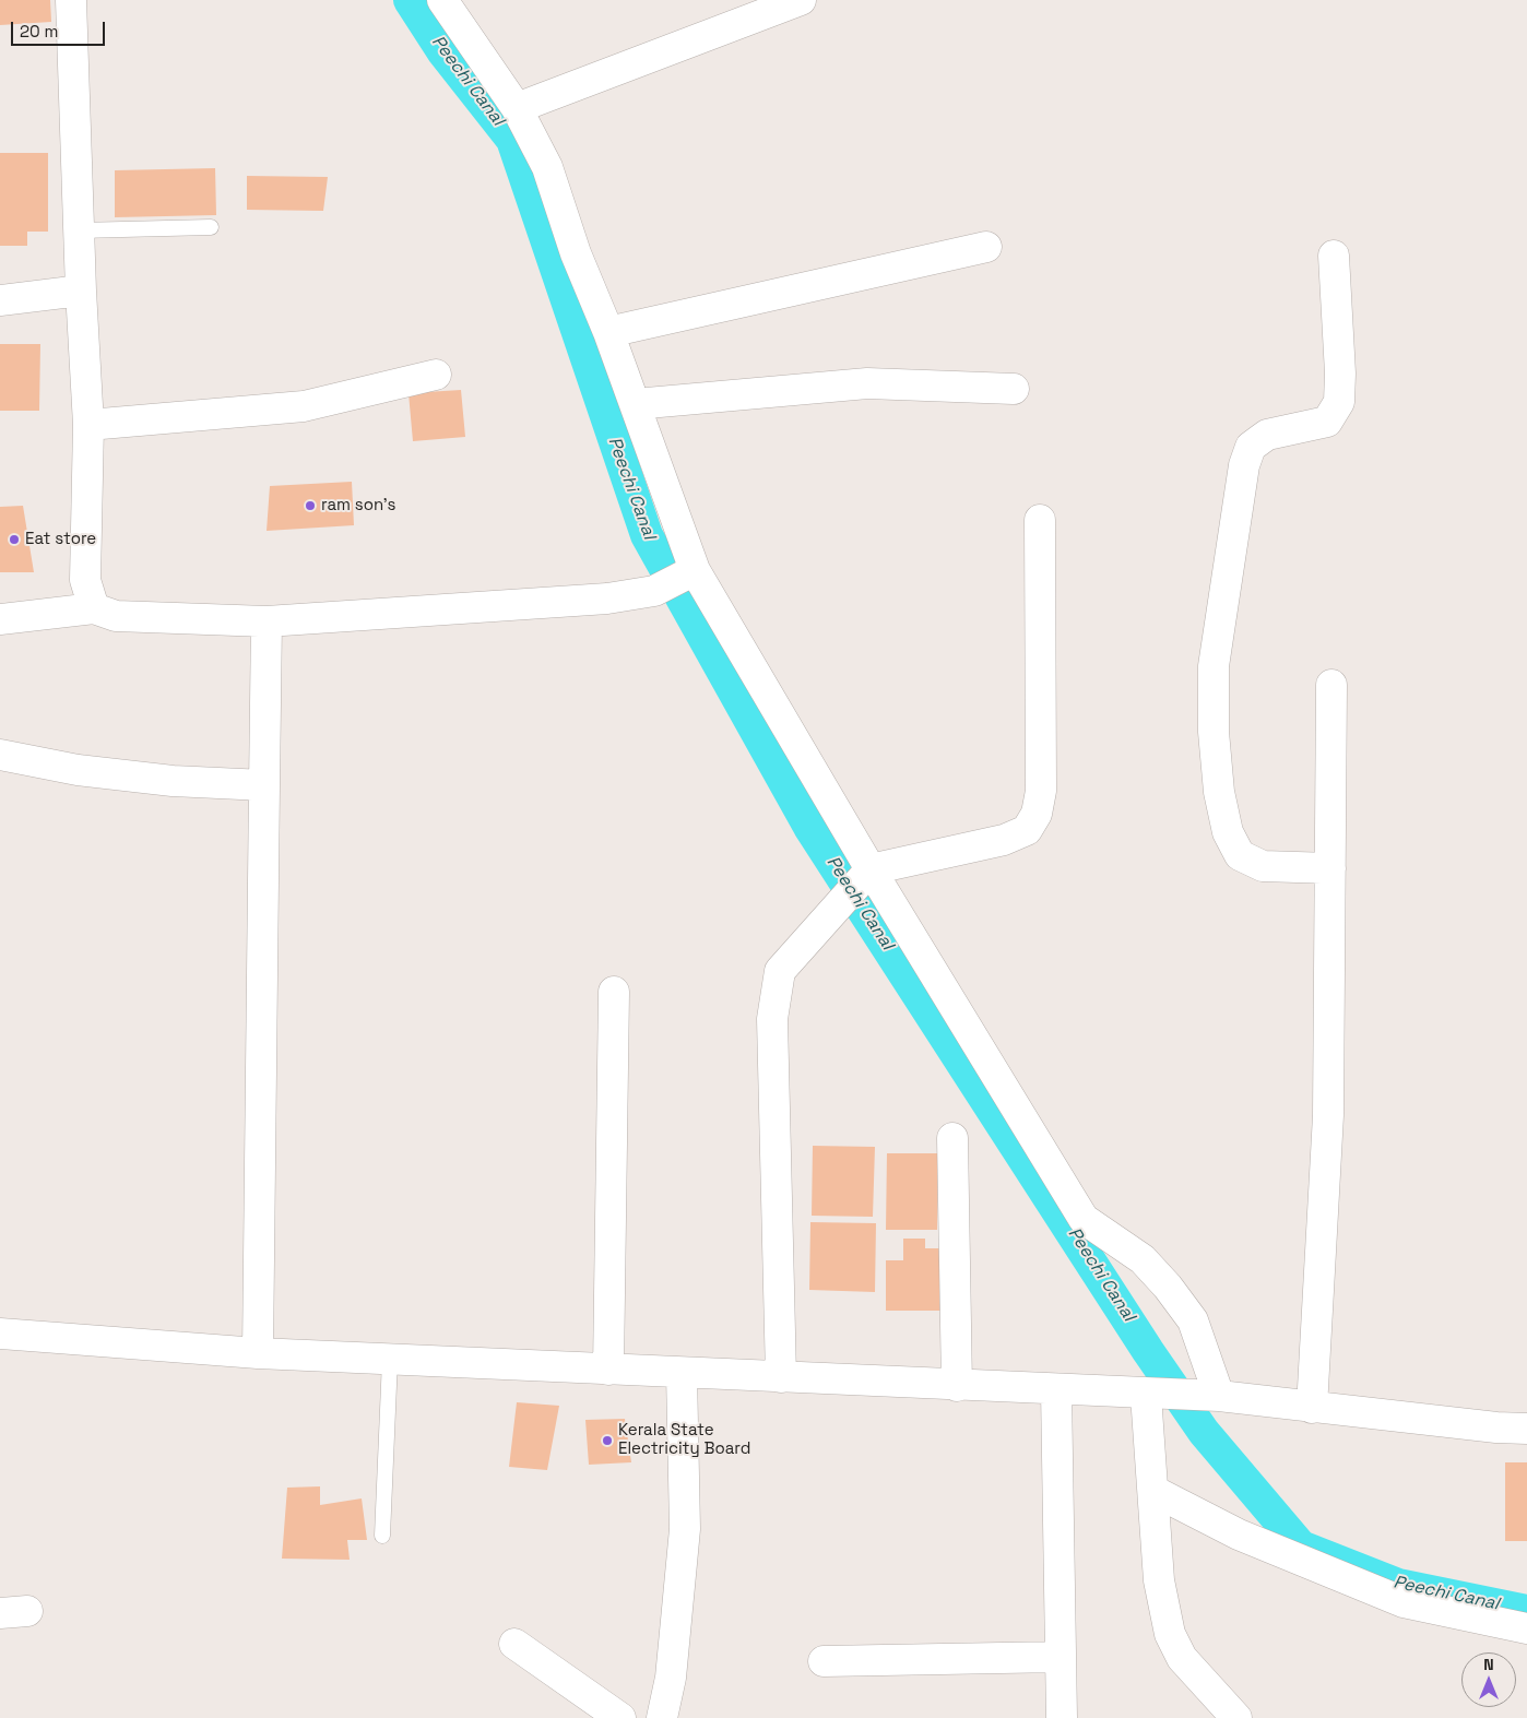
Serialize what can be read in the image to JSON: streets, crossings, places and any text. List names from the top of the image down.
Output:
{
  "water": ["Peechi Canal"],
  "places": ["ram son's", "Eat store", "Kerala State Electricity Board"],
  "scale_bar": "20 m",
  "north": "top"
}
